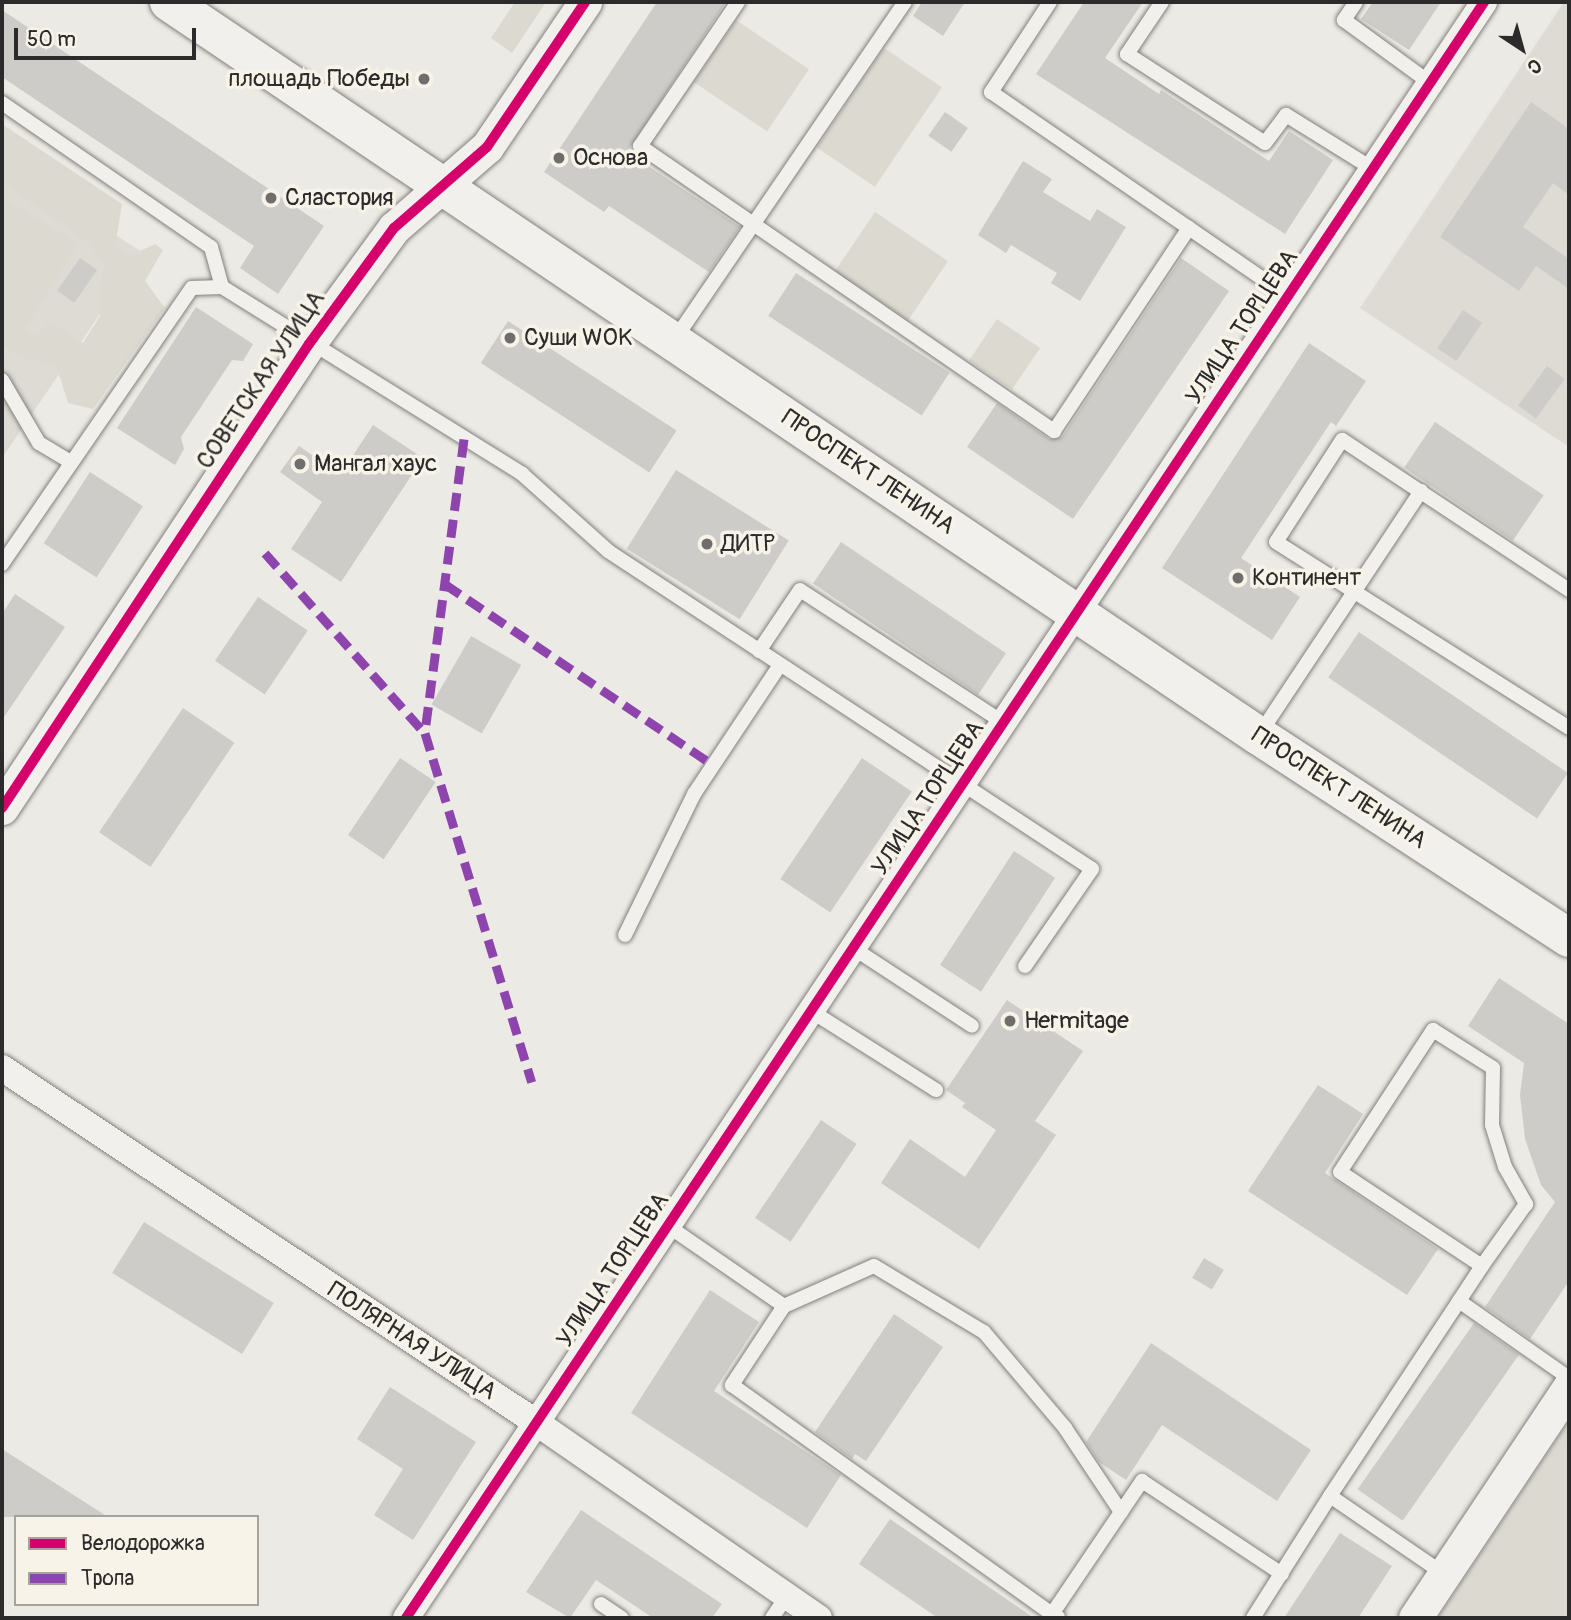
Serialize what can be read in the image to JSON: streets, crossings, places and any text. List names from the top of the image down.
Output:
{
  "streets": {
    "main road": ["ПРОСПЕКТ ЛЕНИНА"],
    "street": ["УЛИЦА ТОРЦЕВА", "СОВЕТСКАЯ УЛИЦА", "ПОЛЯРНАЯ УЛИЦА"]
  },
  "crossings": [
    ["УЛИЦА ТОРЦЕВА", "ПРОСПЕКТ ЛЕНИНА"],
    ["УЛИЦА ТОРЦЕВА", "ПОЛЯРНАЯ УЛИЦА"],
    ["СОВЕТСКАЯ УЛИЦА", "ПРОСПЕКТ ЛЕНИНА"]
  ],
  "places": [
    "площадь Победы",
    "Основа",
    "Сластория",
    "Суши WOK",
    "Мангал хаус",
    "ДИТР",
    "Континент",
    "Hermitage"
  ],
  "legend": ["Велодорожка", "Тропа"],
  "scale_bar": "50 m",
  "north": "bottom right"
}
